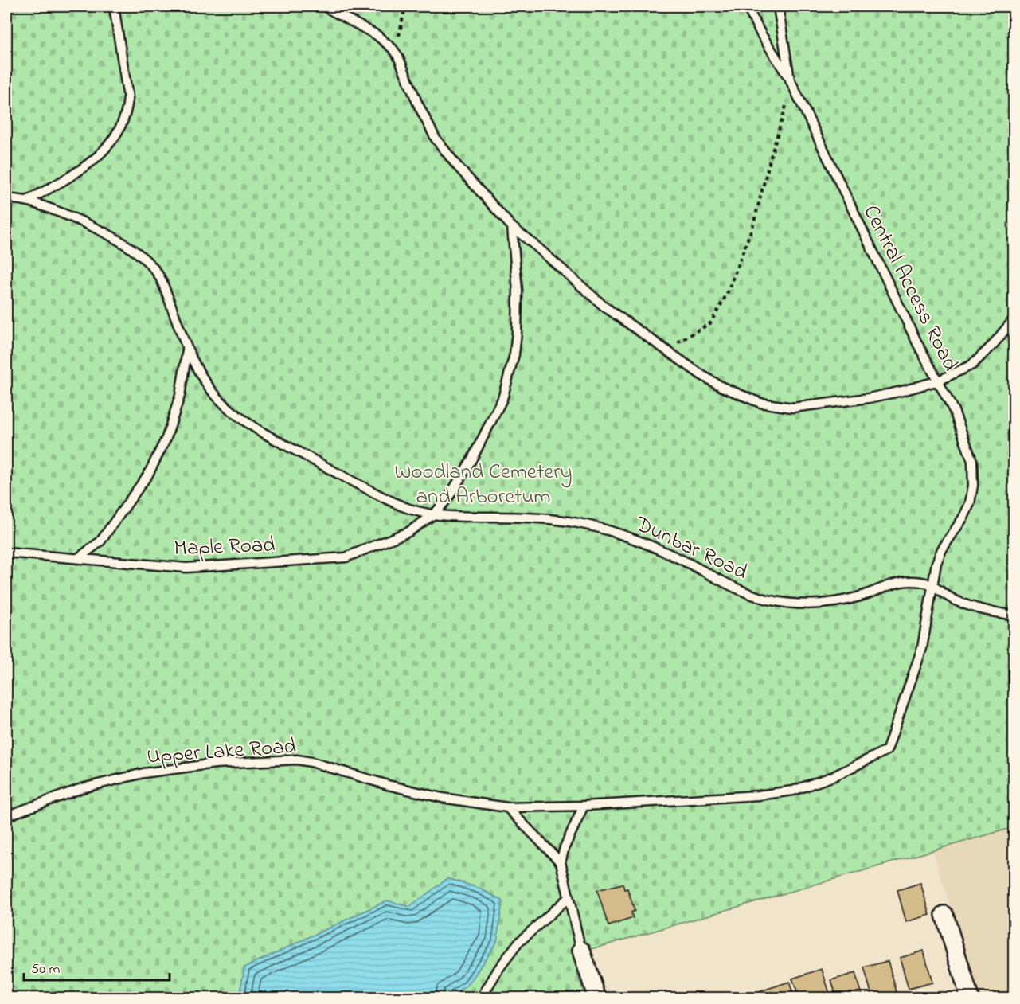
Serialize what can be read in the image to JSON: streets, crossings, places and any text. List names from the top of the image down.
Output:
{
  "streets": {
    "lane": [
      "Central Access Road",
      "Maple Road",
      "Dunbar Road",
      "Upper Lake Road"
    ]
  },
  "crossings": [
    ["Central Access Road", "Dunbar Road"],
    ["Central Access Road", "Upper Lake Road"],
    ["Maple Road", "Dunbar Road"]
  ],
  "parks": ["Woodland Cemetery and Arboretum"],
  "scale_bar": "50 m"
}
